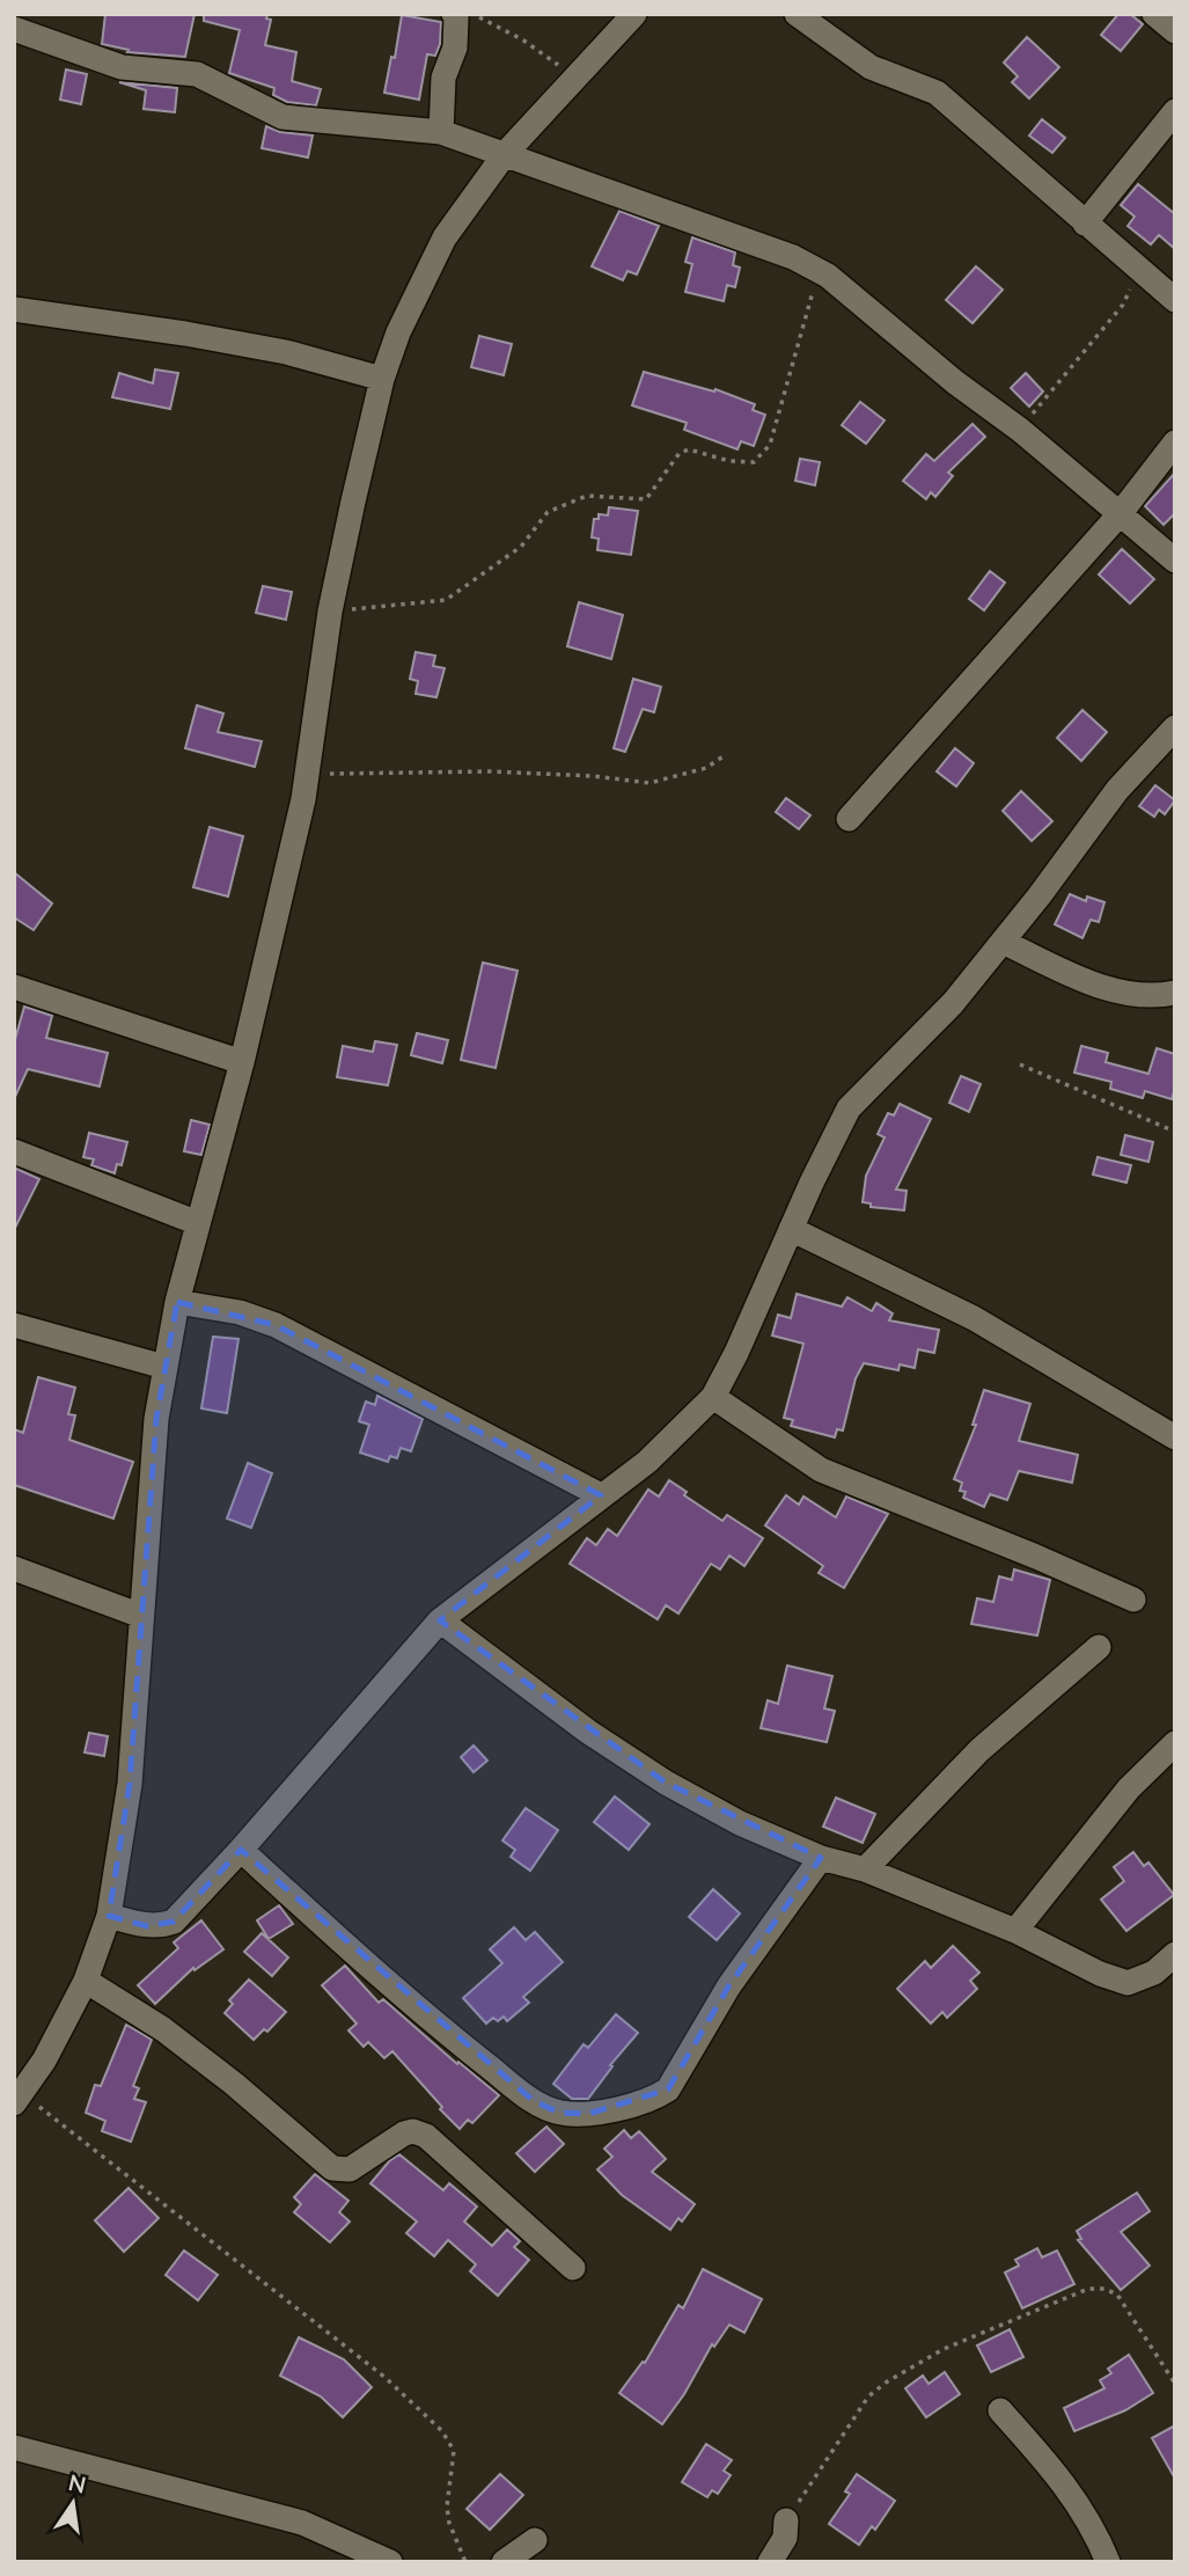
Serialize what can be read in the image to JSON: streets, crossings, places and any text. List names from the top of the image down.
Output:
{
  "north": "top"
}
